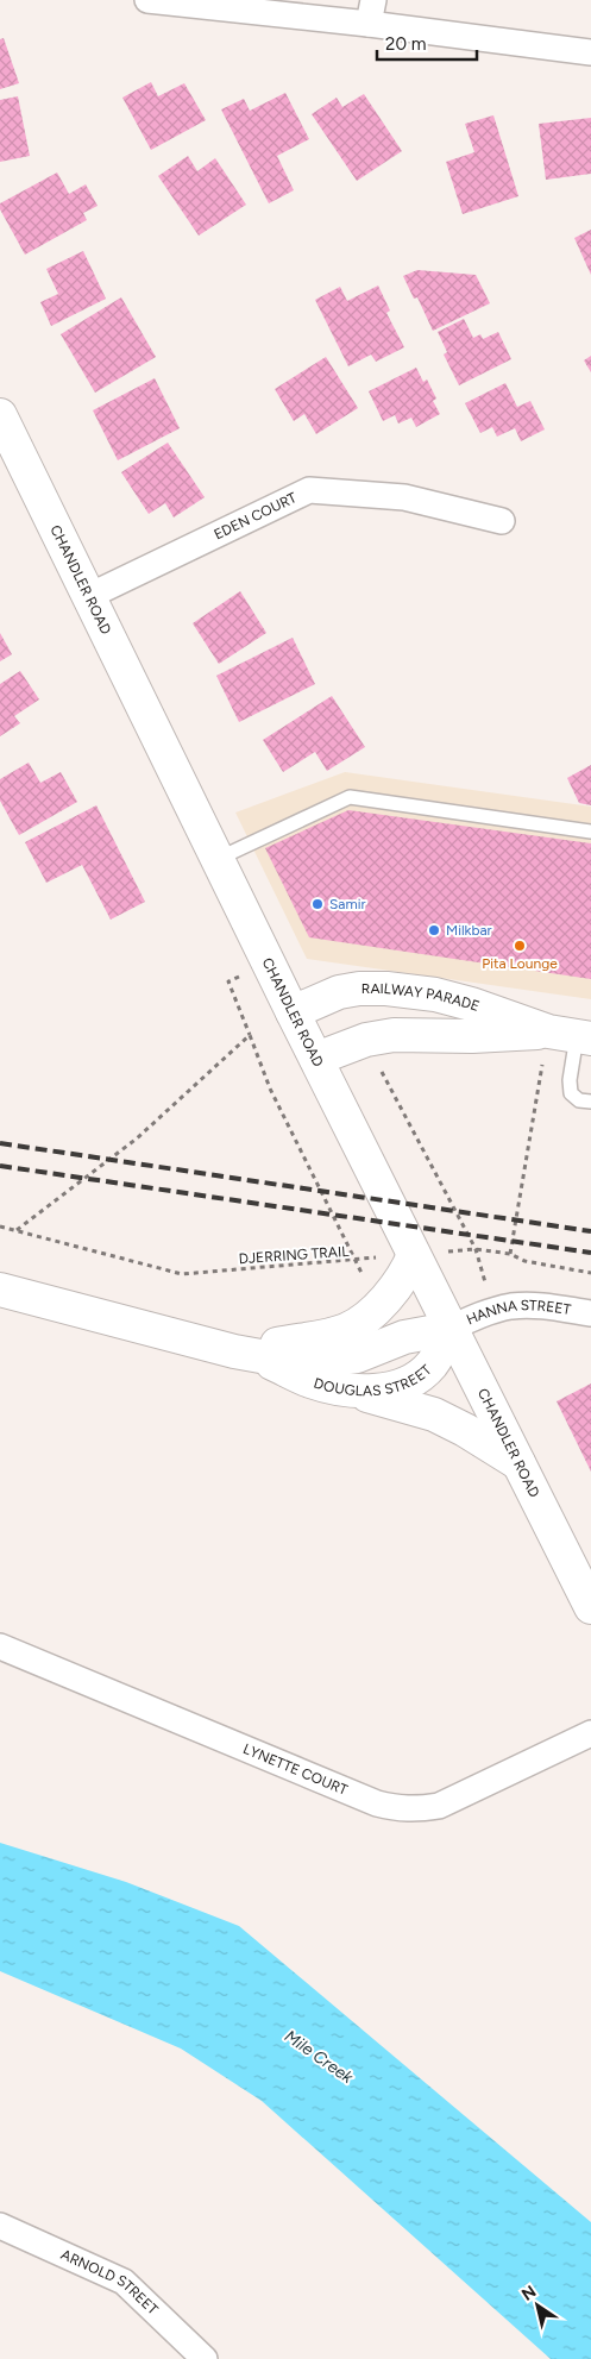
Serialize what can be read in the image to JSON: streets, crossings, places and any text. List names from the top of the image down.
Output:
{
  "streets": {
    "main road": ["CHANDLER ROAD", "RAILWAY PARADE", "DOUGLAS STREET"],
    "street": [
      "EDEN COURT",
      "HANNA STREET",
      "LYNETTE COURT",
      "ARNOLD STREET"
    ],
    "path": ["DJERRING TRAIL"]
  },
  "crossings": [
    ["EDEN COURT", "CHANDLER ROAD"],
    ["CHANDLER ROAD", "RAILWAY PARADE"],
    ["CHANDLER ROAD", "DJERRING TRAIL"],
    ["CHANDLER ROAD", "HANNA STREET"],
    ["CHANDLER ROAD", "DOUGLAS STREET"],
    ["HANNA STREET", "DOUGLAS STREET"]
  ],
  "water": ["Mile Creek"],
  "places": ["Samir", "Milkbar", "Pita Lounge"],
  "scale_bar": "20 m",
  "north": "top left"
}
